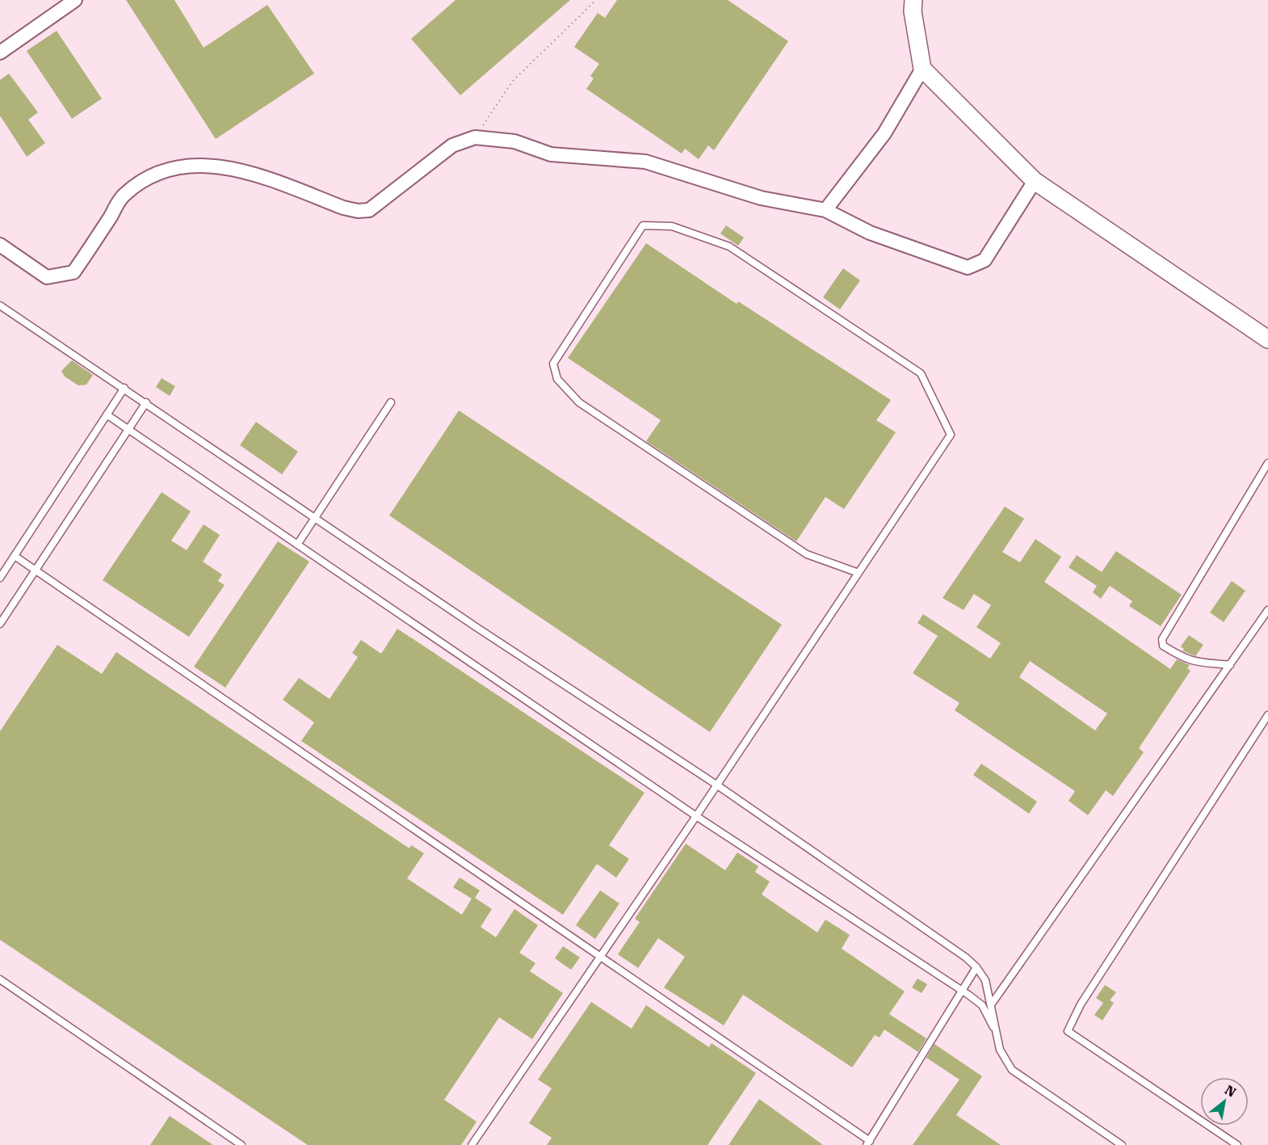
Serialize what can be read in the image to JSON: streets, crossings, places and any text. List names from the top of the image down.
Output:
{
  "north": "top right"
}
